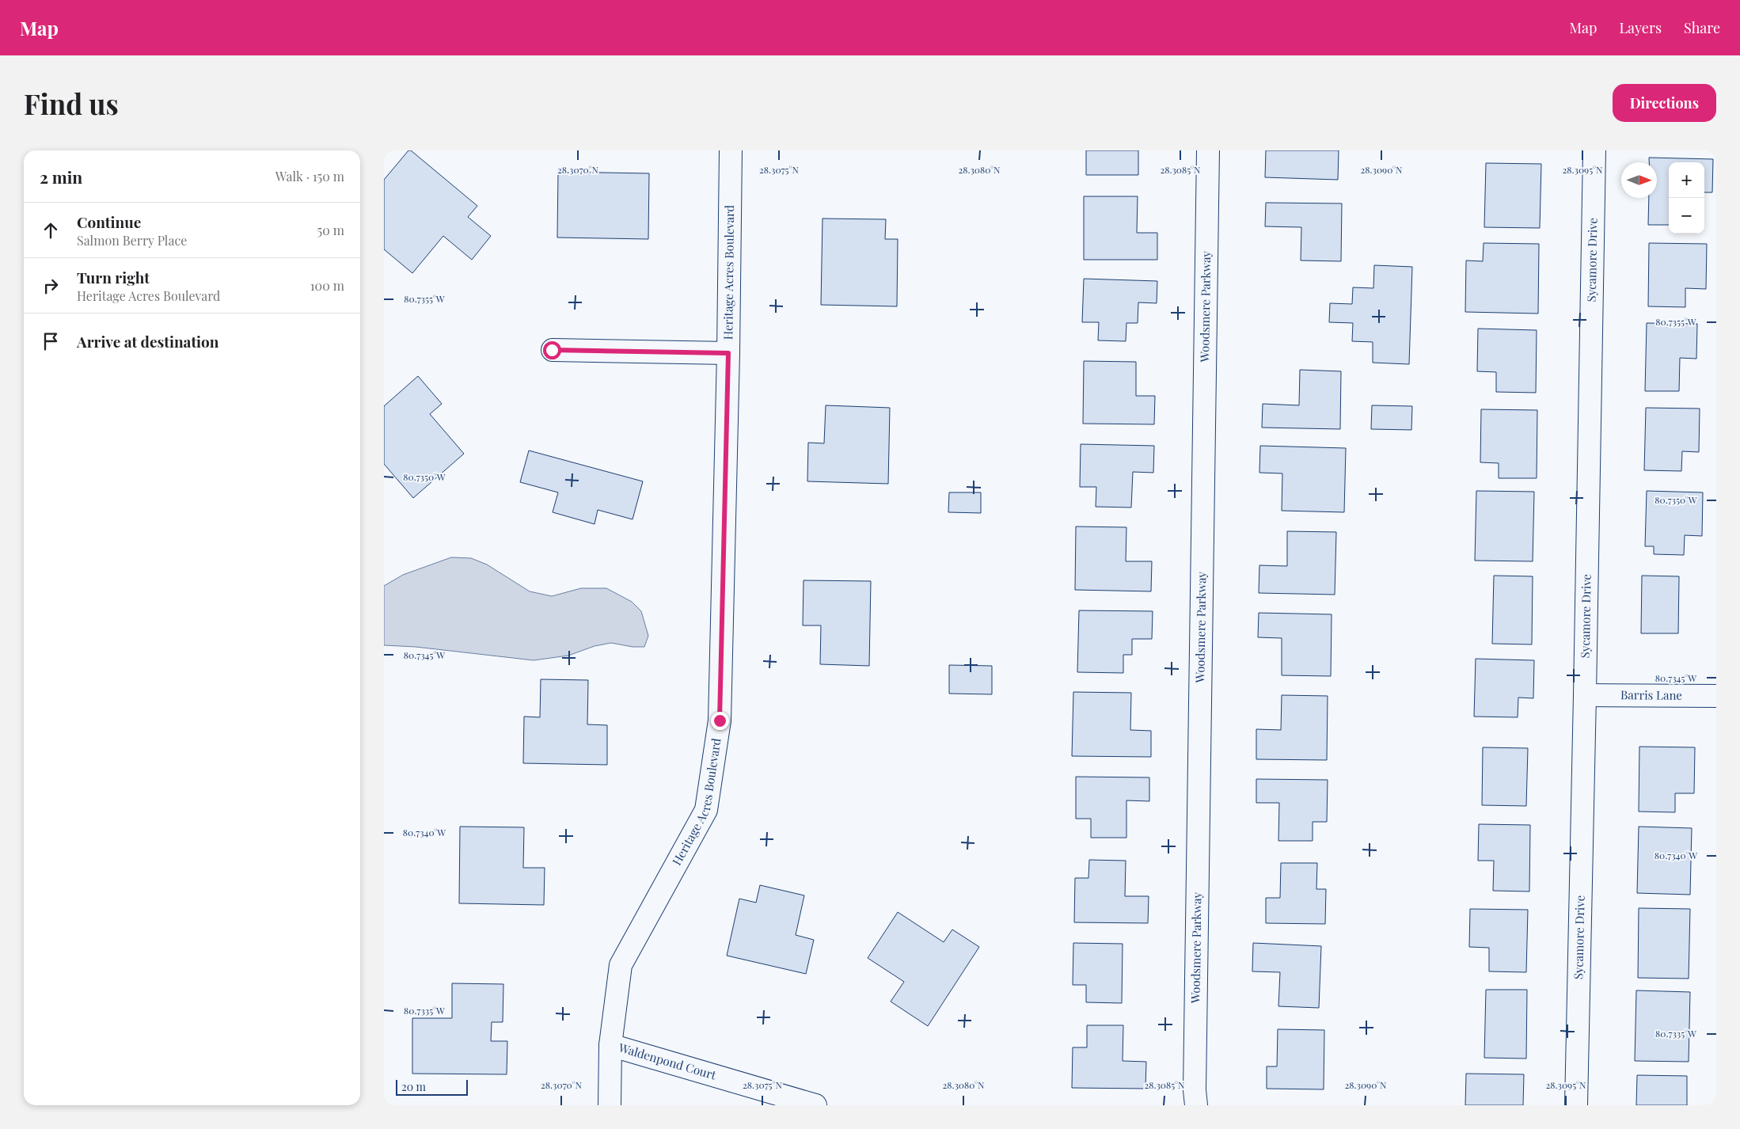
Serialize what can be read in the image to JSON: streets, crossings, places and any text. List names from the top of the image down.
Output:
{
  "streets": {
    "street": [
      "Sycamore Drive",
      "Heritage Acres Boulevard",
      "Woodsmere Parkway",
      "Barris Lane",
      "Waldenpond Court"
    ]
  },
  "crossings": [
    ["Sycamore Drive", "Barris Lane"],
    ["Heritage Acres Boulevard", "Waldenpond Court"]
  ],
  "scale_bar": "20 m",
  "north": "right",
  "page": {
    "header": "Map",
    "nav": ["Map", "Layers", "Share"],
    "buttons": "Directions",
    "title": "Find us",
    "heading": ["2 min", "Walk · 150 m"],
    "map_buttons": ["+", "−"],
    "list": [
      ["Continue", "Salmon Berry Place", "50 m"],
      ["Turn right", "Heritage Acres Boulevard", "100 m"],
      "Arrive at destination"
    ],
    "scale": "20 m"
  },
  "coordinates": [
    "28.3070°N",
    "28.3075°N",
    "28.3080°N",
    "28.3085°N",
    "28.3090°N",
    "28.3095°N",
    "80.7355°W",
    "80.7350°W",
    "80.7345°W",
    "80.7340°W",
    "80.7335°W"
  ]
}
